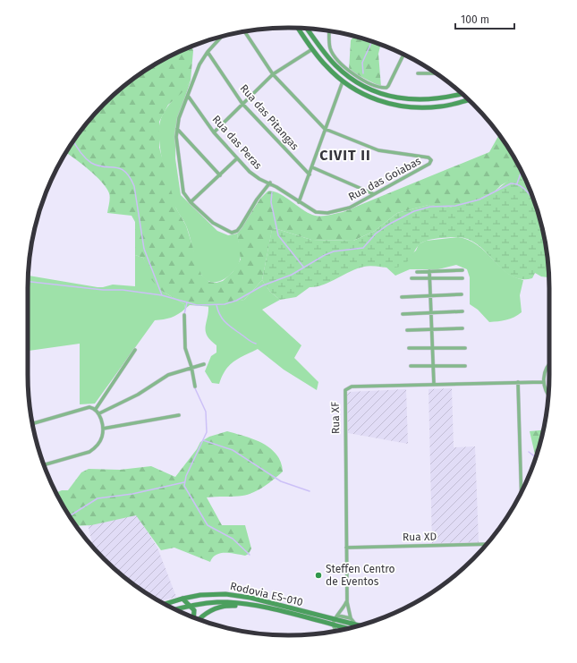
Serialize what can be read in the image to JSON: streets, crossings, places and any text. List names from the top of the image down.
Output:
{
  "streets": {
    "main road": ["Rodovia ES-010"],
    "street": [
      "Rua das Pitangas",
      "Rua das Peras",
      "Rua das Goiabas",
      "Rua XF",
      "Rua XD"
    ]
  },
  "crossings": [
    ["Rua das Peras", "Rua das Goiabas"],
    ["Rua XF", "Rua XD"],
    ["Rua XF", "Rodovia ES-010"]
  ],
  "districts": ["CIVIT II"],
  "places": ["Steffen Centro de Eventos"],
  "scale_bar": "100 m"
}
